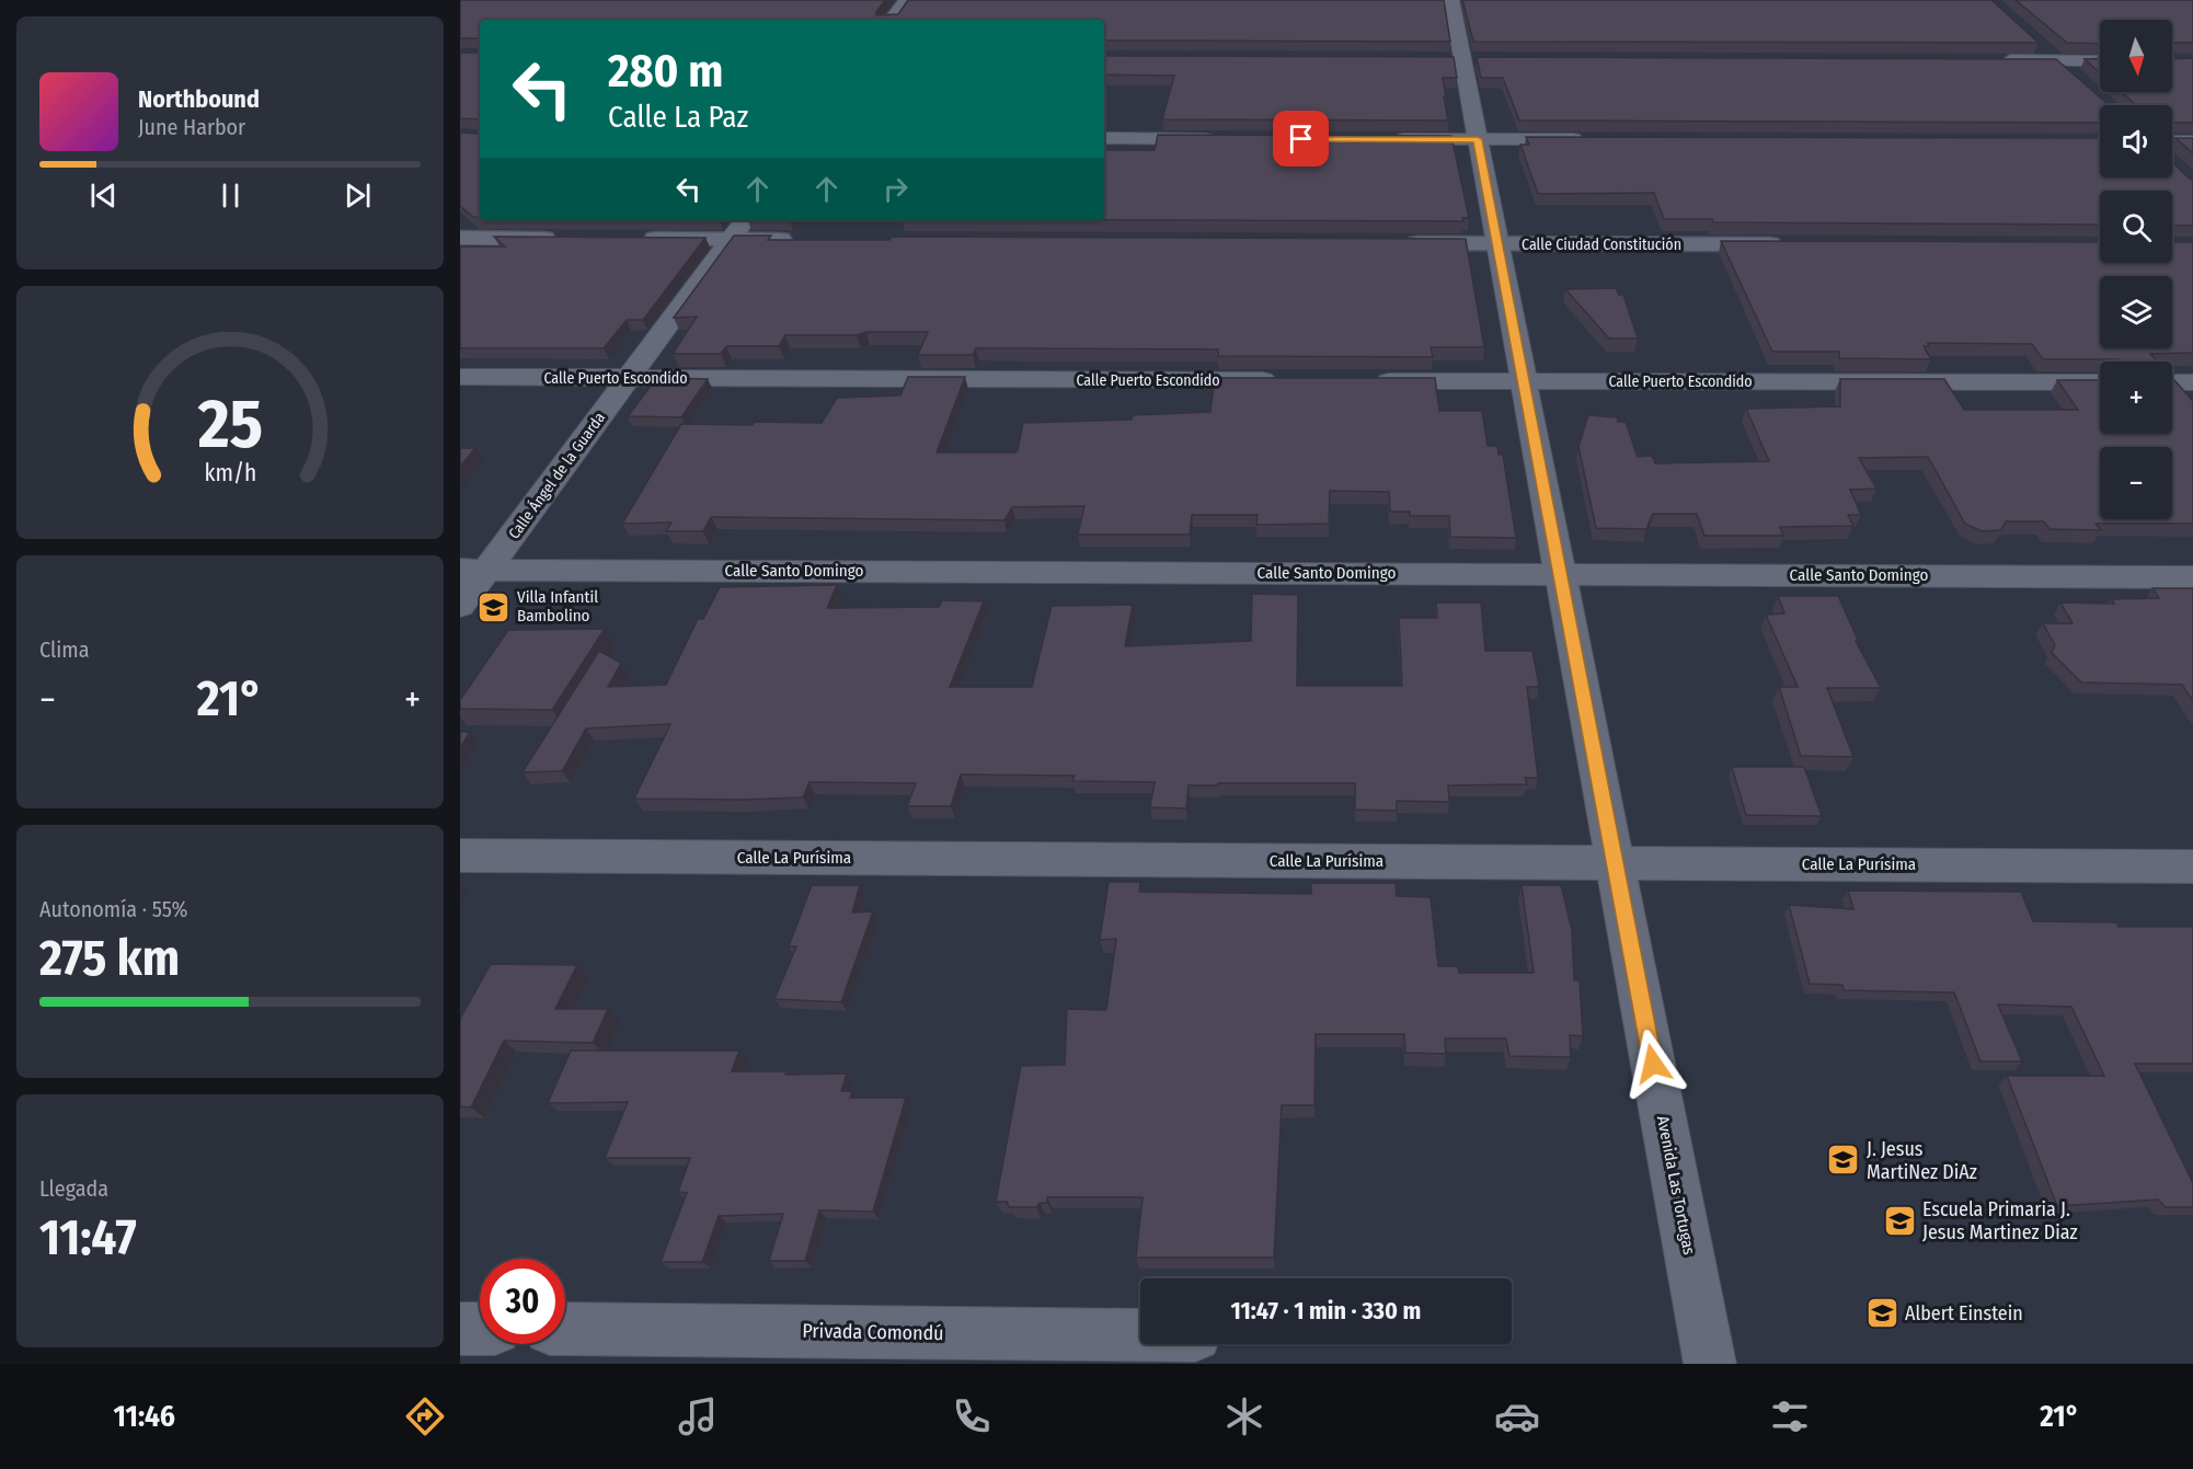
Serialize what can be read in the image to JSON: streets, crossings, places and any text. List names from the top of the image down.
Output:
{
  "streets": {
    "street": [
      "Calle Ciudad Constitución",
      "Calle Puerto Escondido",
      "Calle Ángel de la Guarda",
      "Calle Santo Domingo",
      "Calle La Purísima",
      "Avenida Las Tortugas",
      "Privada Comondú"
    ]
  },
  "crossings": [
    ["Calle Ciudad Constitución", "Avenida Las Tortugas"],
    ["Calle Puerto Escondido", "Calle Ángel de la Guarda"],
    ["Calle Puerto Escondido", "Avenida Las Tortugas"],
    ["Calle Ángel de la Guarda", "Calle Santo Domingo"],
    ["Calle Santo Domingo", "Avenida Las Tortugas"],
    ["Calle La Purísima", "Avenida Las Tortugas"]
  ],
  "places": {
    "school or university": [
      "Villa Infantil Bambolino",
      "J. Jesus MartiNez DiAz",
      "Escuela Primaria J. Jesus Martinez Diaz",
      "Albert Einstein"
    ]
  },
  "north": "bottom",
  "page": {
    "map_buttons": ["+", "−"],
    "turn": ["280 m", "Calle La Paz"],
    "song": ["Northbound", "June Harbor"],
    "tile": [
      "Clima",
      ["Autonomía · 55%", "275 km"],
      ["Llegada", "11:47"]
    ],
    "heat": ["−", "21°", "+"],
    "limit": "30",
    "trip": "11:47 · 1 min · 330 m",
    "tabs": ["11:46", "21°"],
    "gauge": ["25", "km/h"]
  }
}
